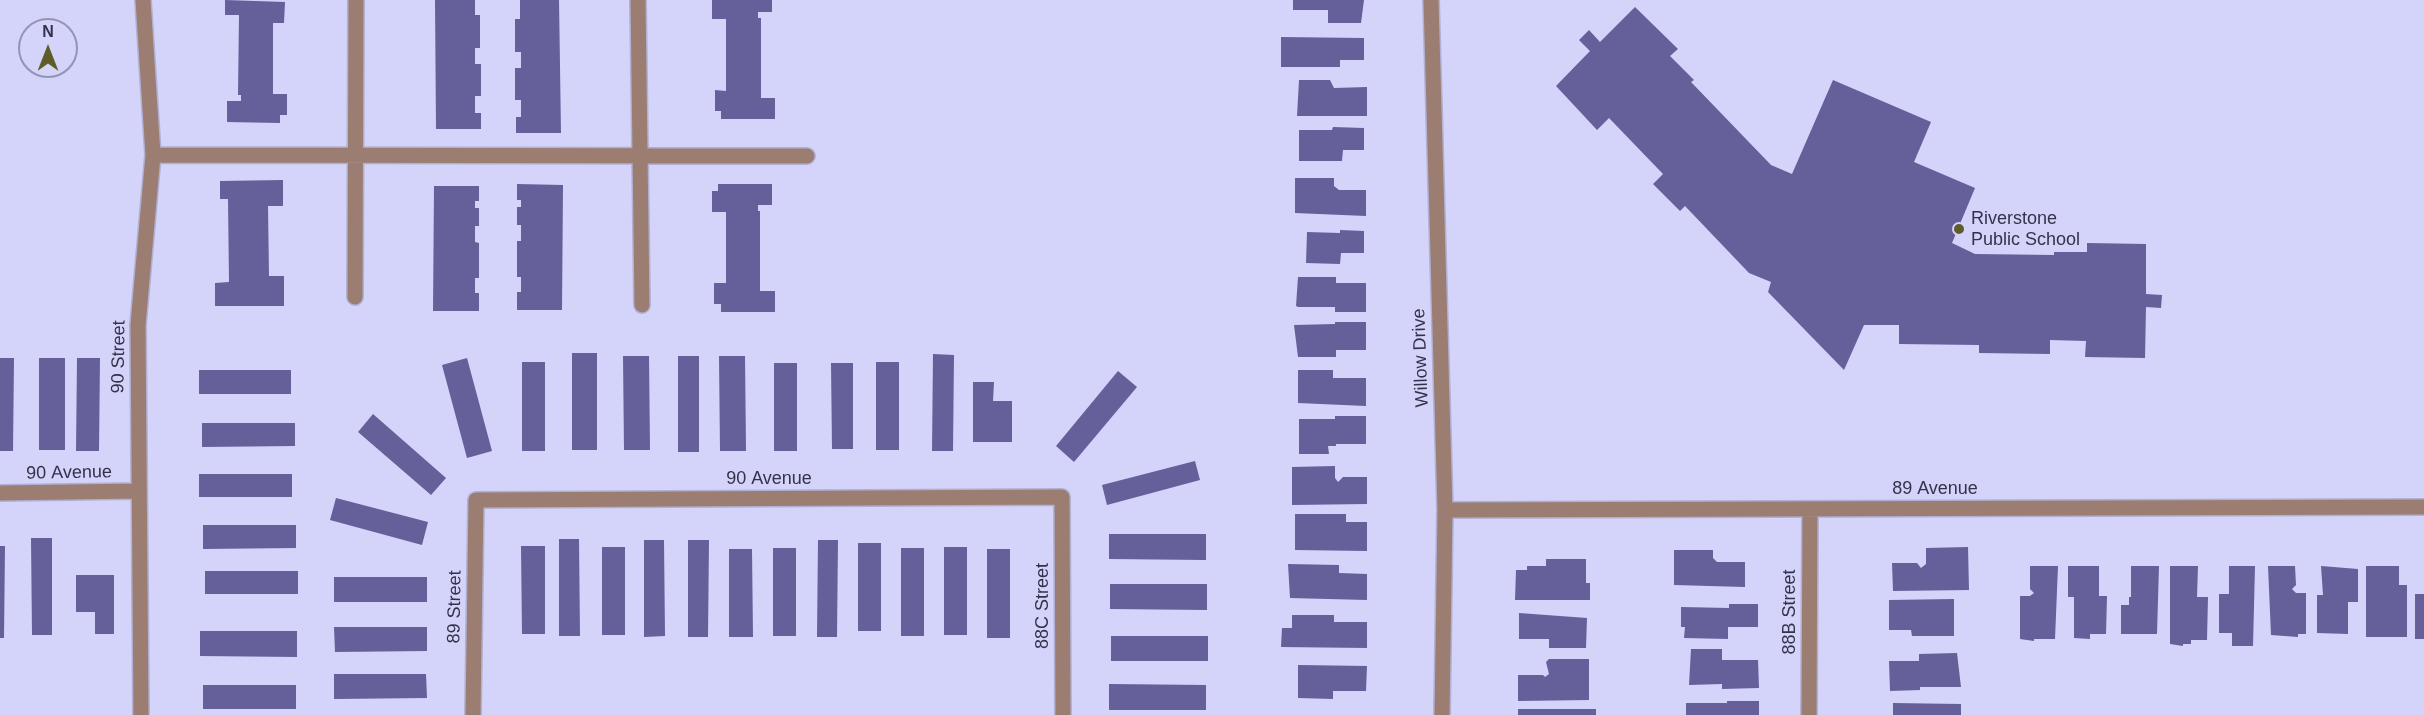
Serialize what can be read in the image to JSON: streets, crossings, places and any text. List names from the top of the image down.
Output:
{
  "streets": {
    "street": [
      "90 Street",
      "Willow Drive",
      "90 Avenue",
      "89 Avenue",
      "88C Street",
      "89 Street",
      "88B Street"
    ]
  },
  "crossings": [
    ["90 Street", "90 Avenue"],
    ["Willow Drive", "89 Avenue"],
    ["90 Avenue", "88C Street"],
    ["90 Avenue", "89 Street"],
    ["89 Avenue", "88B Street"]
  ],
  "places": ["Riverstone Public School"],
  "north": "top"
}
